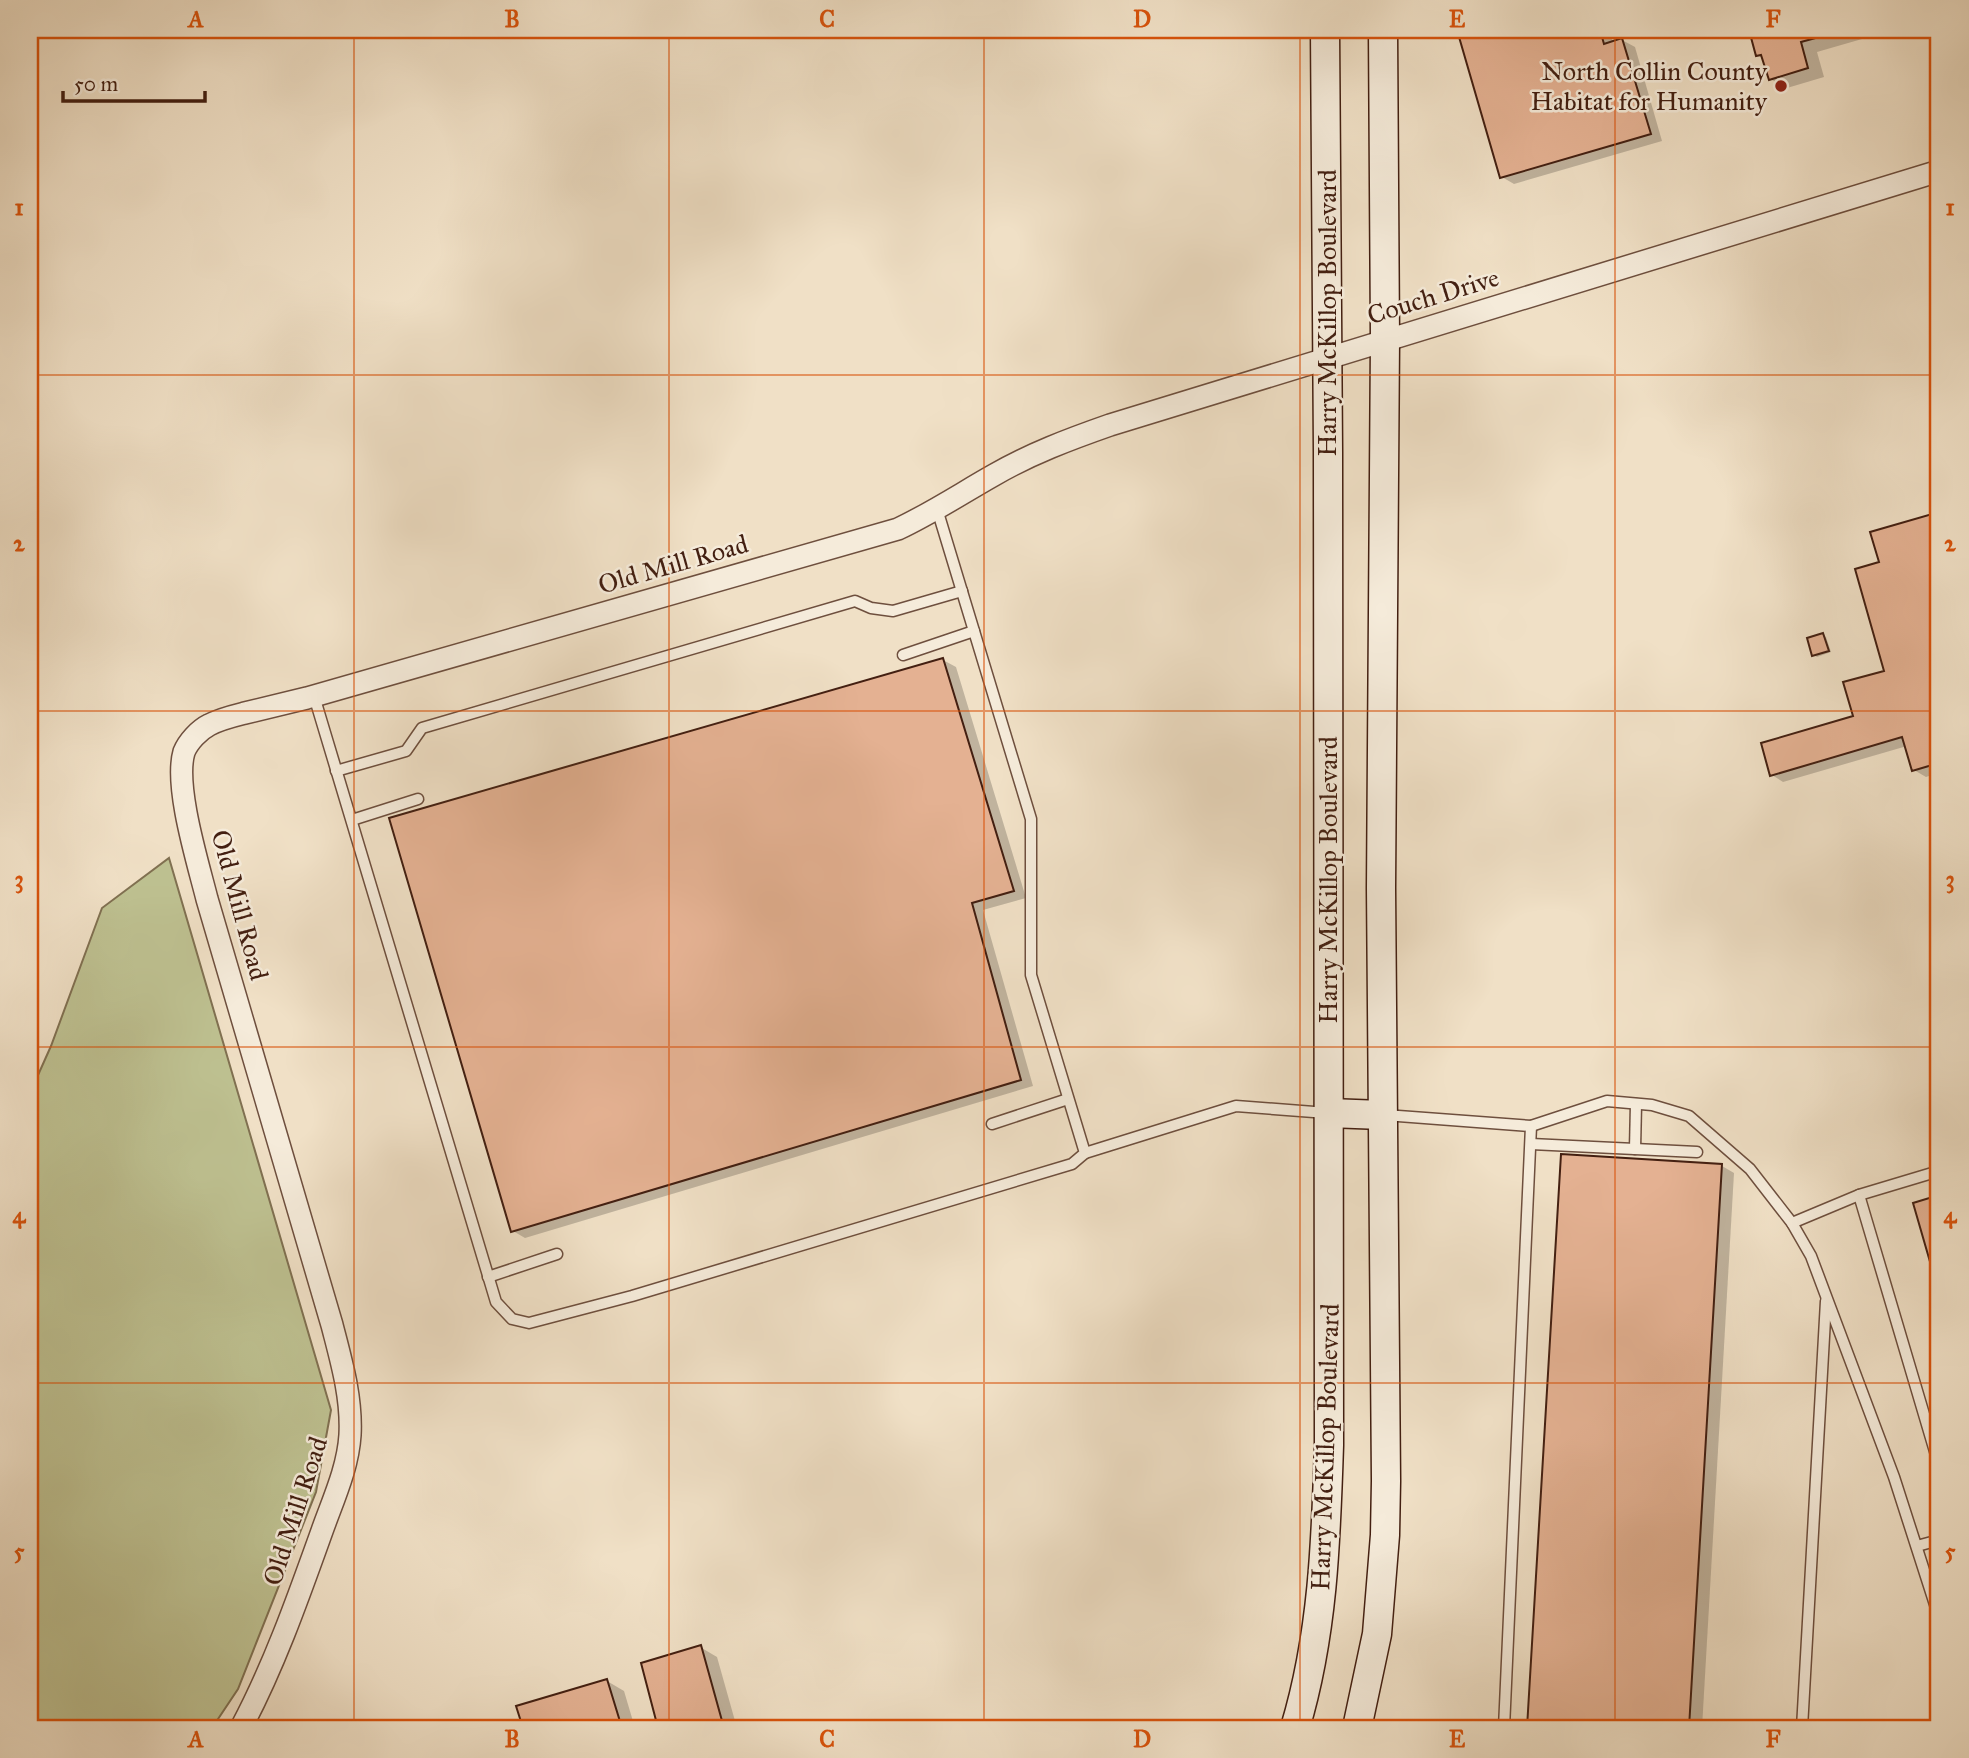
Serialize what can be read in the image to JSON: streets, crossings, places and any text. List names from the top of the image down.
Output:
{
  "streets": {
    "main road": ["Harry McKillop Boulevard"],
    "street": ["Couch Drive", "Old Mill Road"]
  },
  "crossings": [
    ["Couch Drive", "Harry McKillop Boulevard"],
    ["Couch Drive", "Old Mill Road"]
  ],
  "places": ["North Collin County Habitat for Humanity"],
  "scale_bar": "50 m",
  "grid": {
    "columns": [
      "A",
      "B",
      "C",
      "D",
      "E",
      "F"
    ],
    "rows": [
      "1",
      "2",
      "3",
      "4",
      "5"
    ]
  }
}
